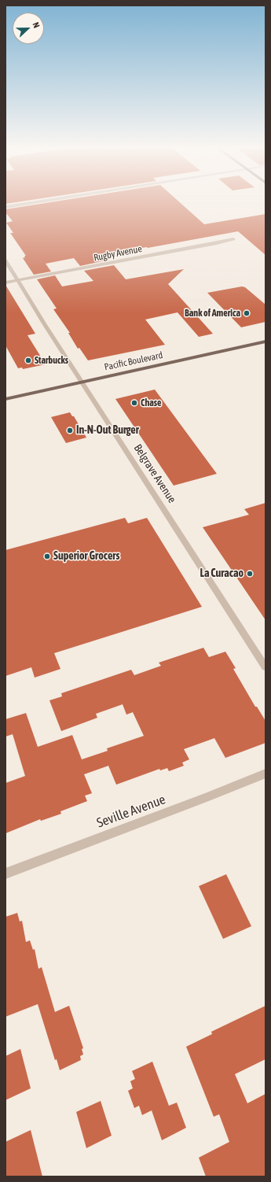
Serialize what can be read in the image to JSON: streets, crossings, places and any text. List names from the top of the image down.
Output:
{
  "streets": {
    "main road": ["Pacific Boulevard"],
    "street": ["Rugby Avenue", "Belgrave Avenue", "Seville Avenue"]
  },
  "crossings": [
    ["Rugby Avenue", "Belgrave Avenue"],
    ["Pacific Boulevard", "Belgrave Avenue"]
  ],
  "places": [
    "Bank of America",
    "Starbucks",
    "Chase",
    "In-N-Out Burger",
    "Superior Grocers",
    "La Curacao"
  ],
  "north": "right"
}
